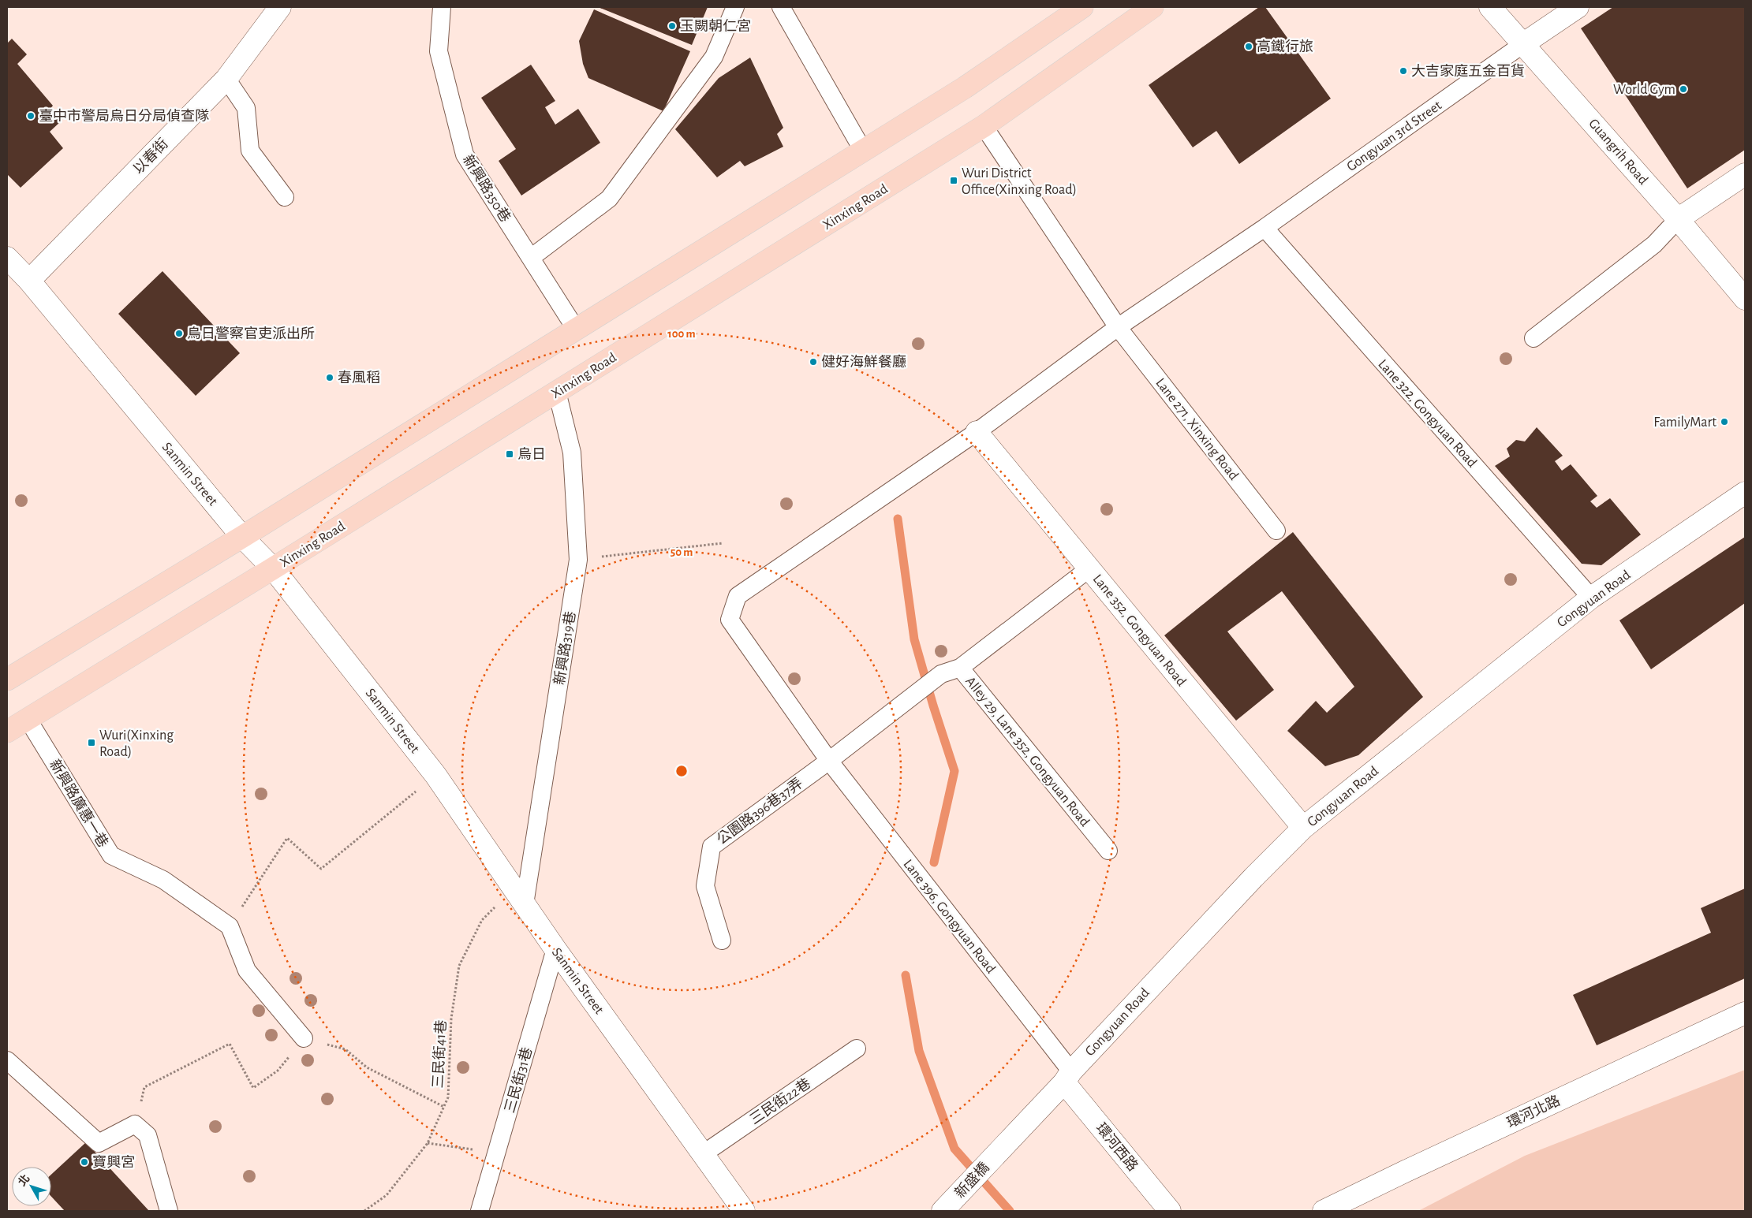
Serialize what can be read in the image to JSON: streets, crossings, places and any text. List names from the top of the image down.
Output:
{
  "streets": {
    "main road": ["Xinxing Road"],
    "street": [
      "Guangrih Road",
      "以春街",
      "Sanmin Street",
      "Gongyuan Road",
      "Lane 352, Gongyuan Road",
      "環河北路",
      "環河西路",
      "新盛橋"
    ],
    "lane": [
      "Gongyuan 3rd Street",
      "新興路350巷",
      "Lane 322, Gongyuan Road",
      "Lane 271, Xinxing Road",
      "新興路319巷",
      "Alley 29, Lane 352, Gongyuan Road",
      "新興路廣惠一巷",
      "公園路396巷37弄",
      "Lane 396, Gongyuan Road",
      "三民街31巷",
      "三民街22巷"
    ],
    "path": ["三民街41巷"]
  },
  "crossings": [
    ["Gongyuan 3rd Street", "Guangrih Road"],
    ["Gongyuan 3rd Street", "Lane 322, Gongyuan Road"],
    ["Gongyuan 3rd Street", "Lane 271, Xinxing Road"],
    ["以春街", "Sanmin Street"],
    ["Xinxing Road", "Lane 271, Xinxing Road"],
    ["Xinxing Road", "Sanmin Street"],
    ["Xinxing Road", "新興路319巷"],
    ["Xinxing Road", "新興路廣惠一巷"],
    ["Lane 322, Gongyuan Road", "Gongyuan Road"],
    ["Sanmin Street", "新興路319巷"],
    ["Sanmin Street", "三民街41巷"],
    ["Sanmin Street", "三民街31巷"],
    ["Sanmin Street", "三民街22巷"],
    ["Gongyuan Road", "Lane 352, Gongyuan Road"],
    ["Gongyuan Road", "Lane 396, Gongyuan Road"],
    ["Gongyuan Road", "環河西路"],
    ["Gongyuan Road", "新盛橋"],
    ["Lane 352, Gongyuan Road", "Alley 29, Lane 352, Gongyuan Road"],
    ["Lane 352, Gongyuan Road", "Lane 396, Gongyuan Road"],
    ["新興路319巷", "三民街41巷"],
    ["Alley 29, Lane 352, Gongyuan Road", "公園路396巷37弄"],
    ["公園路396巷37弄", "Lane 396, Gongyuan Road"],
    ["Lane 396, Gongyuan Road", "環河西路"]
  ],
  "places": {
    "other": [
      "玉闕朝仁宮",
      "高鐵行旅",
      "大吉家庭五金百貨",
      "World Gym",
      "臺中市警局烏日分局偵查隊",
      "烏日警察官吏派出所",
      "健好海鮮餐廳",
      "春風稻",
      "FamilyMart",
      "寶興宮"
    ],
    "transit": ["Wuri District Office(Xinxing Road)", "烏日", "Wuri(Xinxing Road)"]
  },
  "north": "top left",
  "rings": ["100 m", "50 m"]
}
